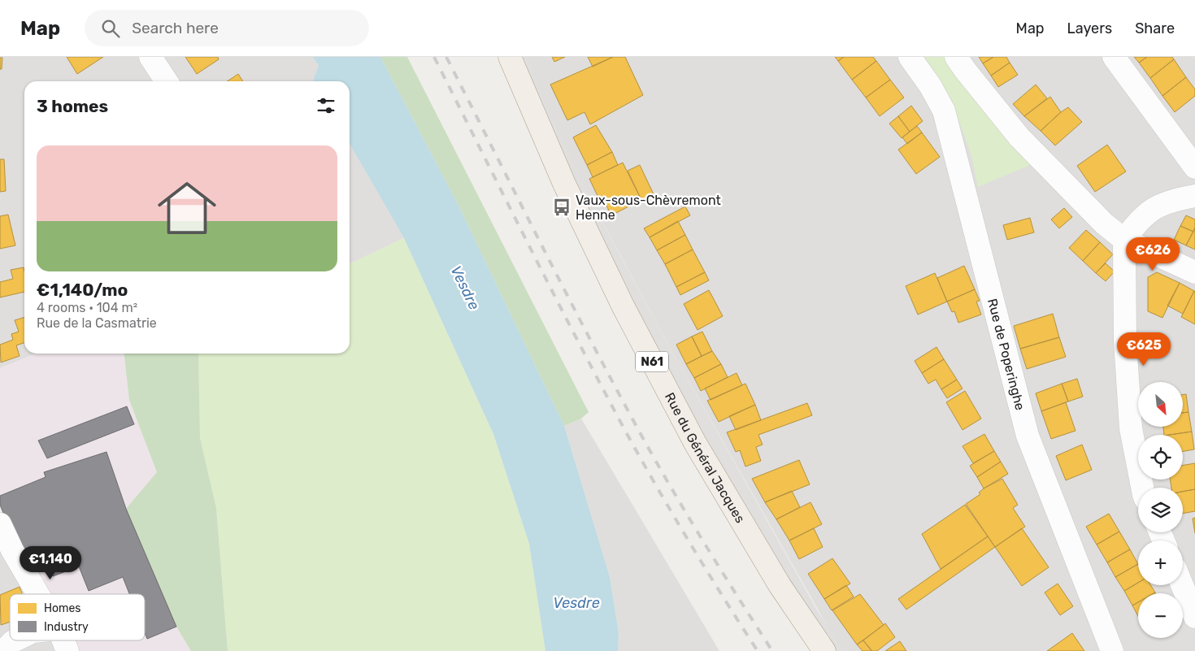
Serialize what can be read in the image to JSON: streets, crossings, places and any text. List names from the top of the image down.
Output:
{
  "streets": {
    "main road": ["N61", "Rue du Général Jacques"],
    "street": ["Rue de Poperinghe"]
  },
  "water": ["Vesdre"],
  "places": {
    "bus stop": ["Vaux-sous-Chèvremont Henne"]
  },
  "legend": ["Homes", "Industry"],
  "north": "bottom right",
  "page": {
    "header": "Map",
    "search": "Search here",
    "nav": ["Map", "Layers", "Share"],
    "heading": "3 homes",
    "list": [
      {
        "name": "€1,140/mo",
        "note": "4 rooms · 104 m² · Rue de la Casmatrie"
      }
    ],
    "price": ["€626", "€625", "€1,140"],
    "map_buttons": ["+", "−"]
  }
}
